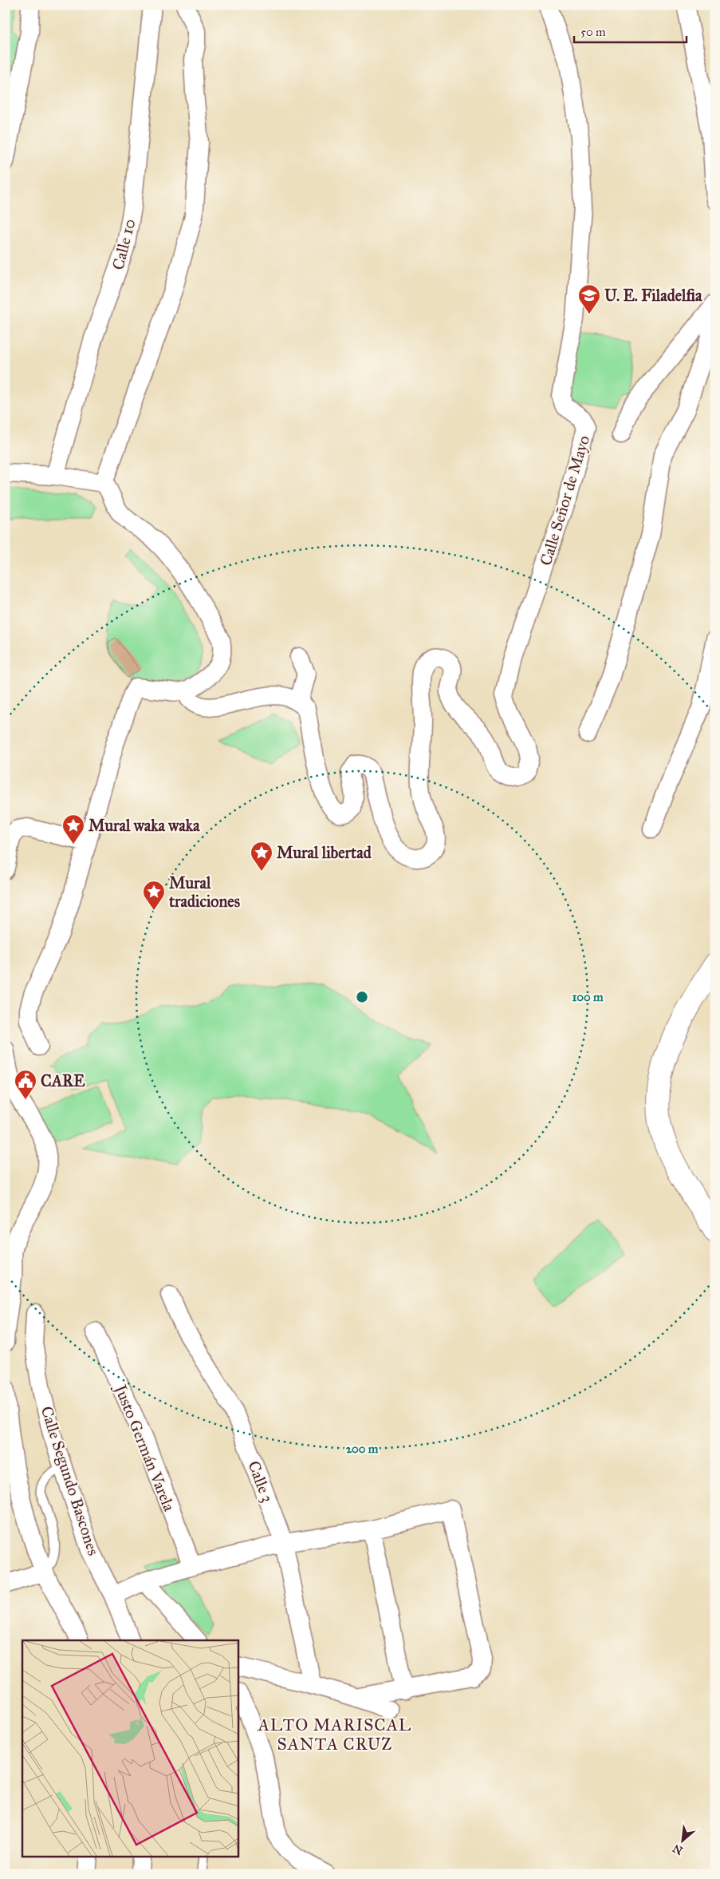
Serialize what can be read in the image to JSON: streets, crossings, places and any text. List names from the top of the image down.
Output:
{
  "streets": {
    "street": [
      "Calle 10",
      "Calle Señor de Mayo",
      "Justo Germán Varela",
      "Calle Segundo Bascones",
      "Calle 3"
    ]
  },
  "districts": ["ALTO MARISCAL SANTA CRUZ"],
  "places": {
    "school or university": ["U. E. Filadelfia"],
    "place": ["Mural waka waka", "Mural libertad", "Mural tradiciones"],
    "public building": ["CARE"]
  },
  "scale_bar": "50 m",
  "north": "bottom left",
  "rings": ["100 m", "200 m"]
}
